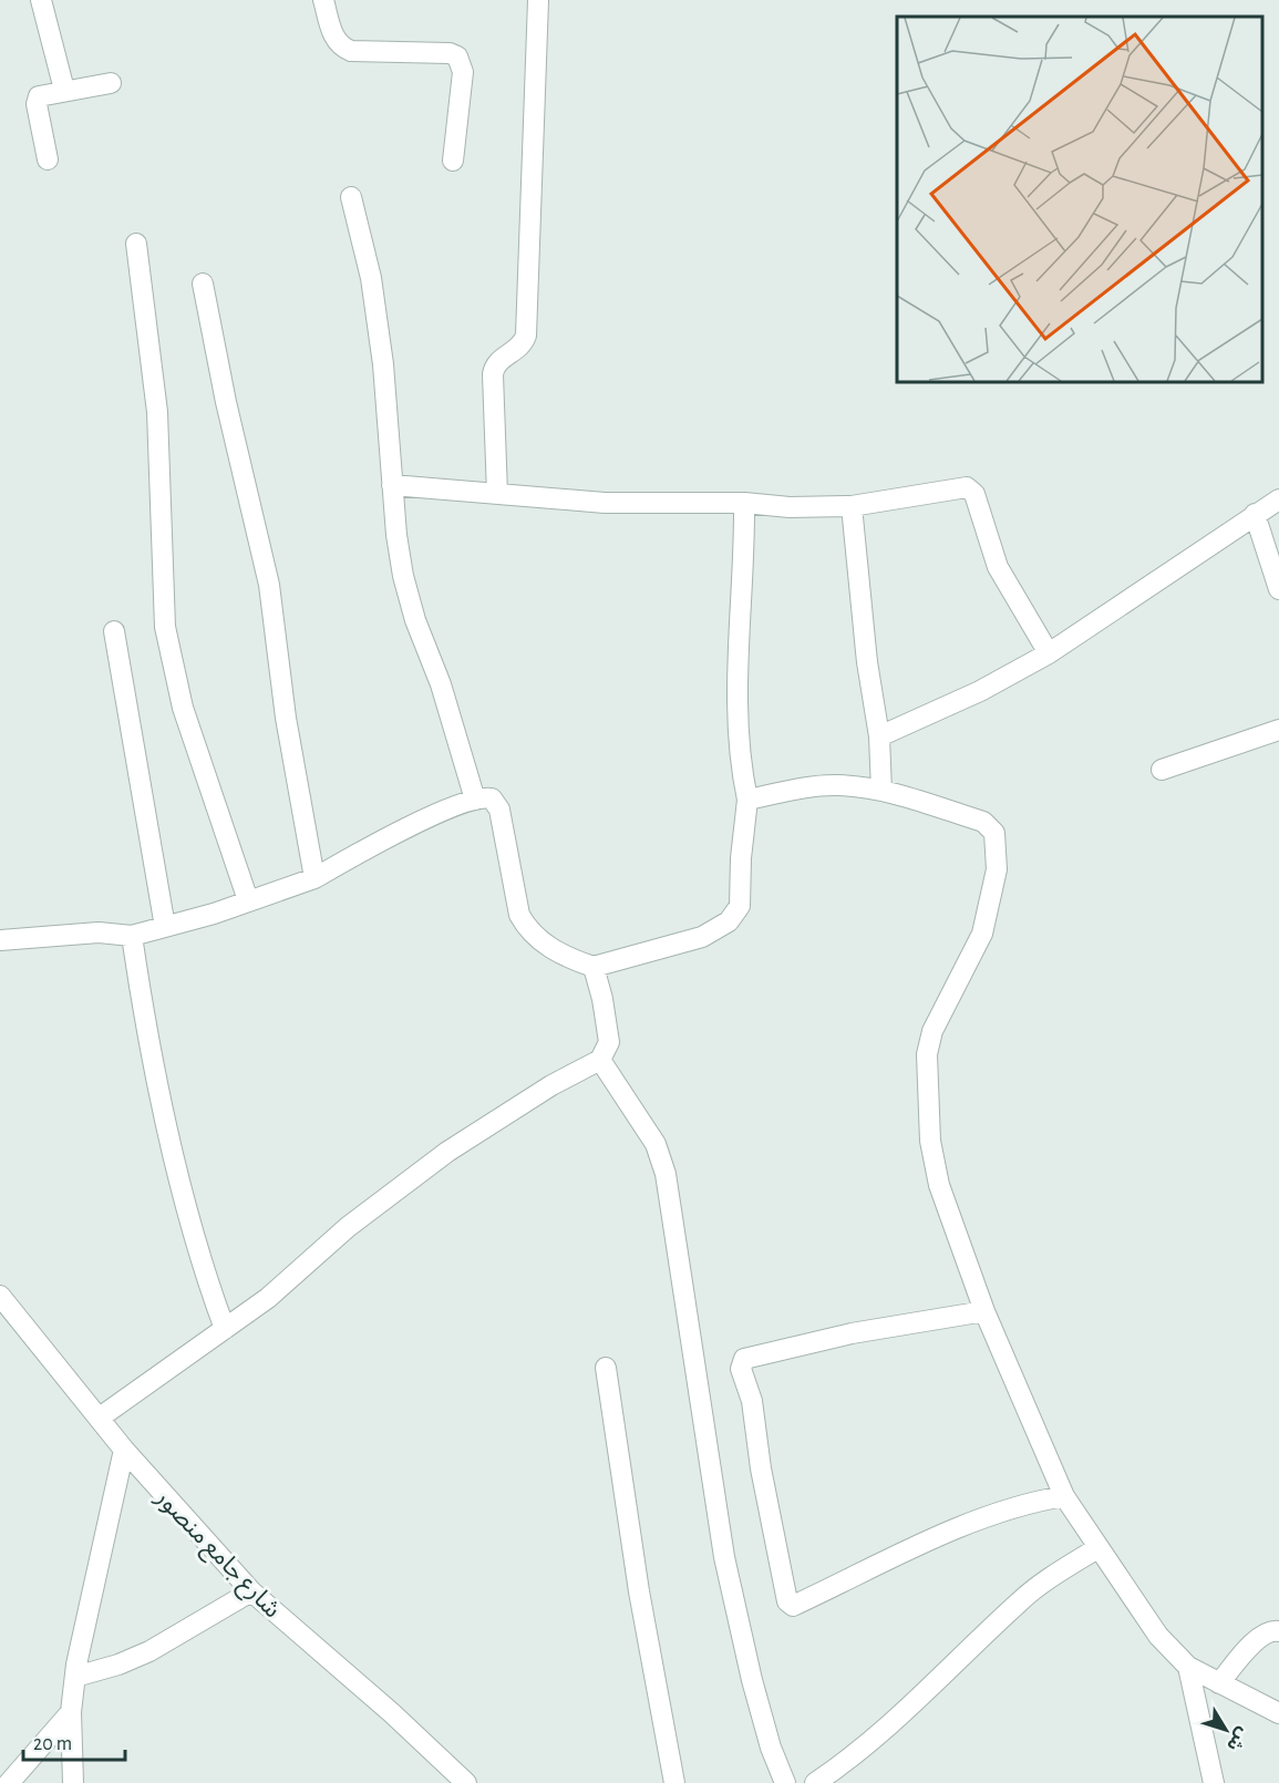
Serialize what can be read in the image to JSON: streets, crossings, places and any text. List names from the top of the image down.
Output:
{
  "streets": {
    "street": ["شارع جامع منصور"]
  },
  "scale_bar": "20 m",
  "north": "bottom right"
}
